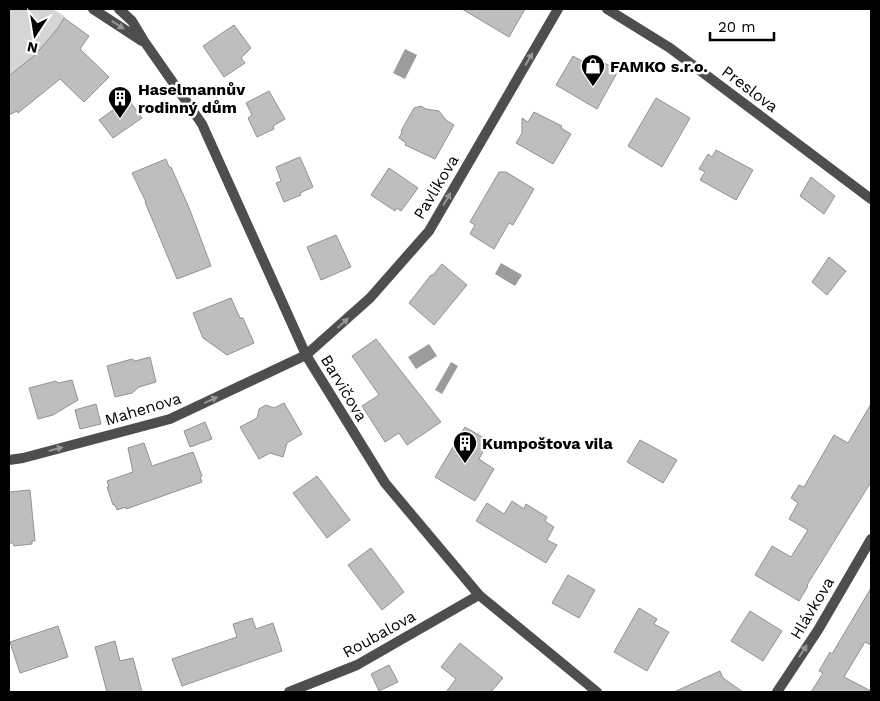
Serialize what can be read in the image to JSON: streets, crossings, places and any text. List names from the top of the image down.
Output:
{
  "streets": {
    "street": [
      "Preslova",
      "Pavlíkova",
      "Barvičova",
      "Mahenova",
      "Hlávkova",
      "Roubalova"
    ]
  },
  "crossings": [
    ["Pavlíkova", "Barvičova"],
    ["Pavlíkova", "Mahenova"],
    ["Barvičova", "Mahenova"],
    ["Barvičova", "Roubalova"]
  ],
  "one_way": ["Pavlíkova", "Mahenova", "Hlávkova"],
  "places": {
    "shop": ["FAMKO s.r.o."],
    "building": ["Haselmannův rodinný dům", "Kumpoštova vila"]
  },
  "scale_bar": "20 m",
  "north": "bottom"
}
